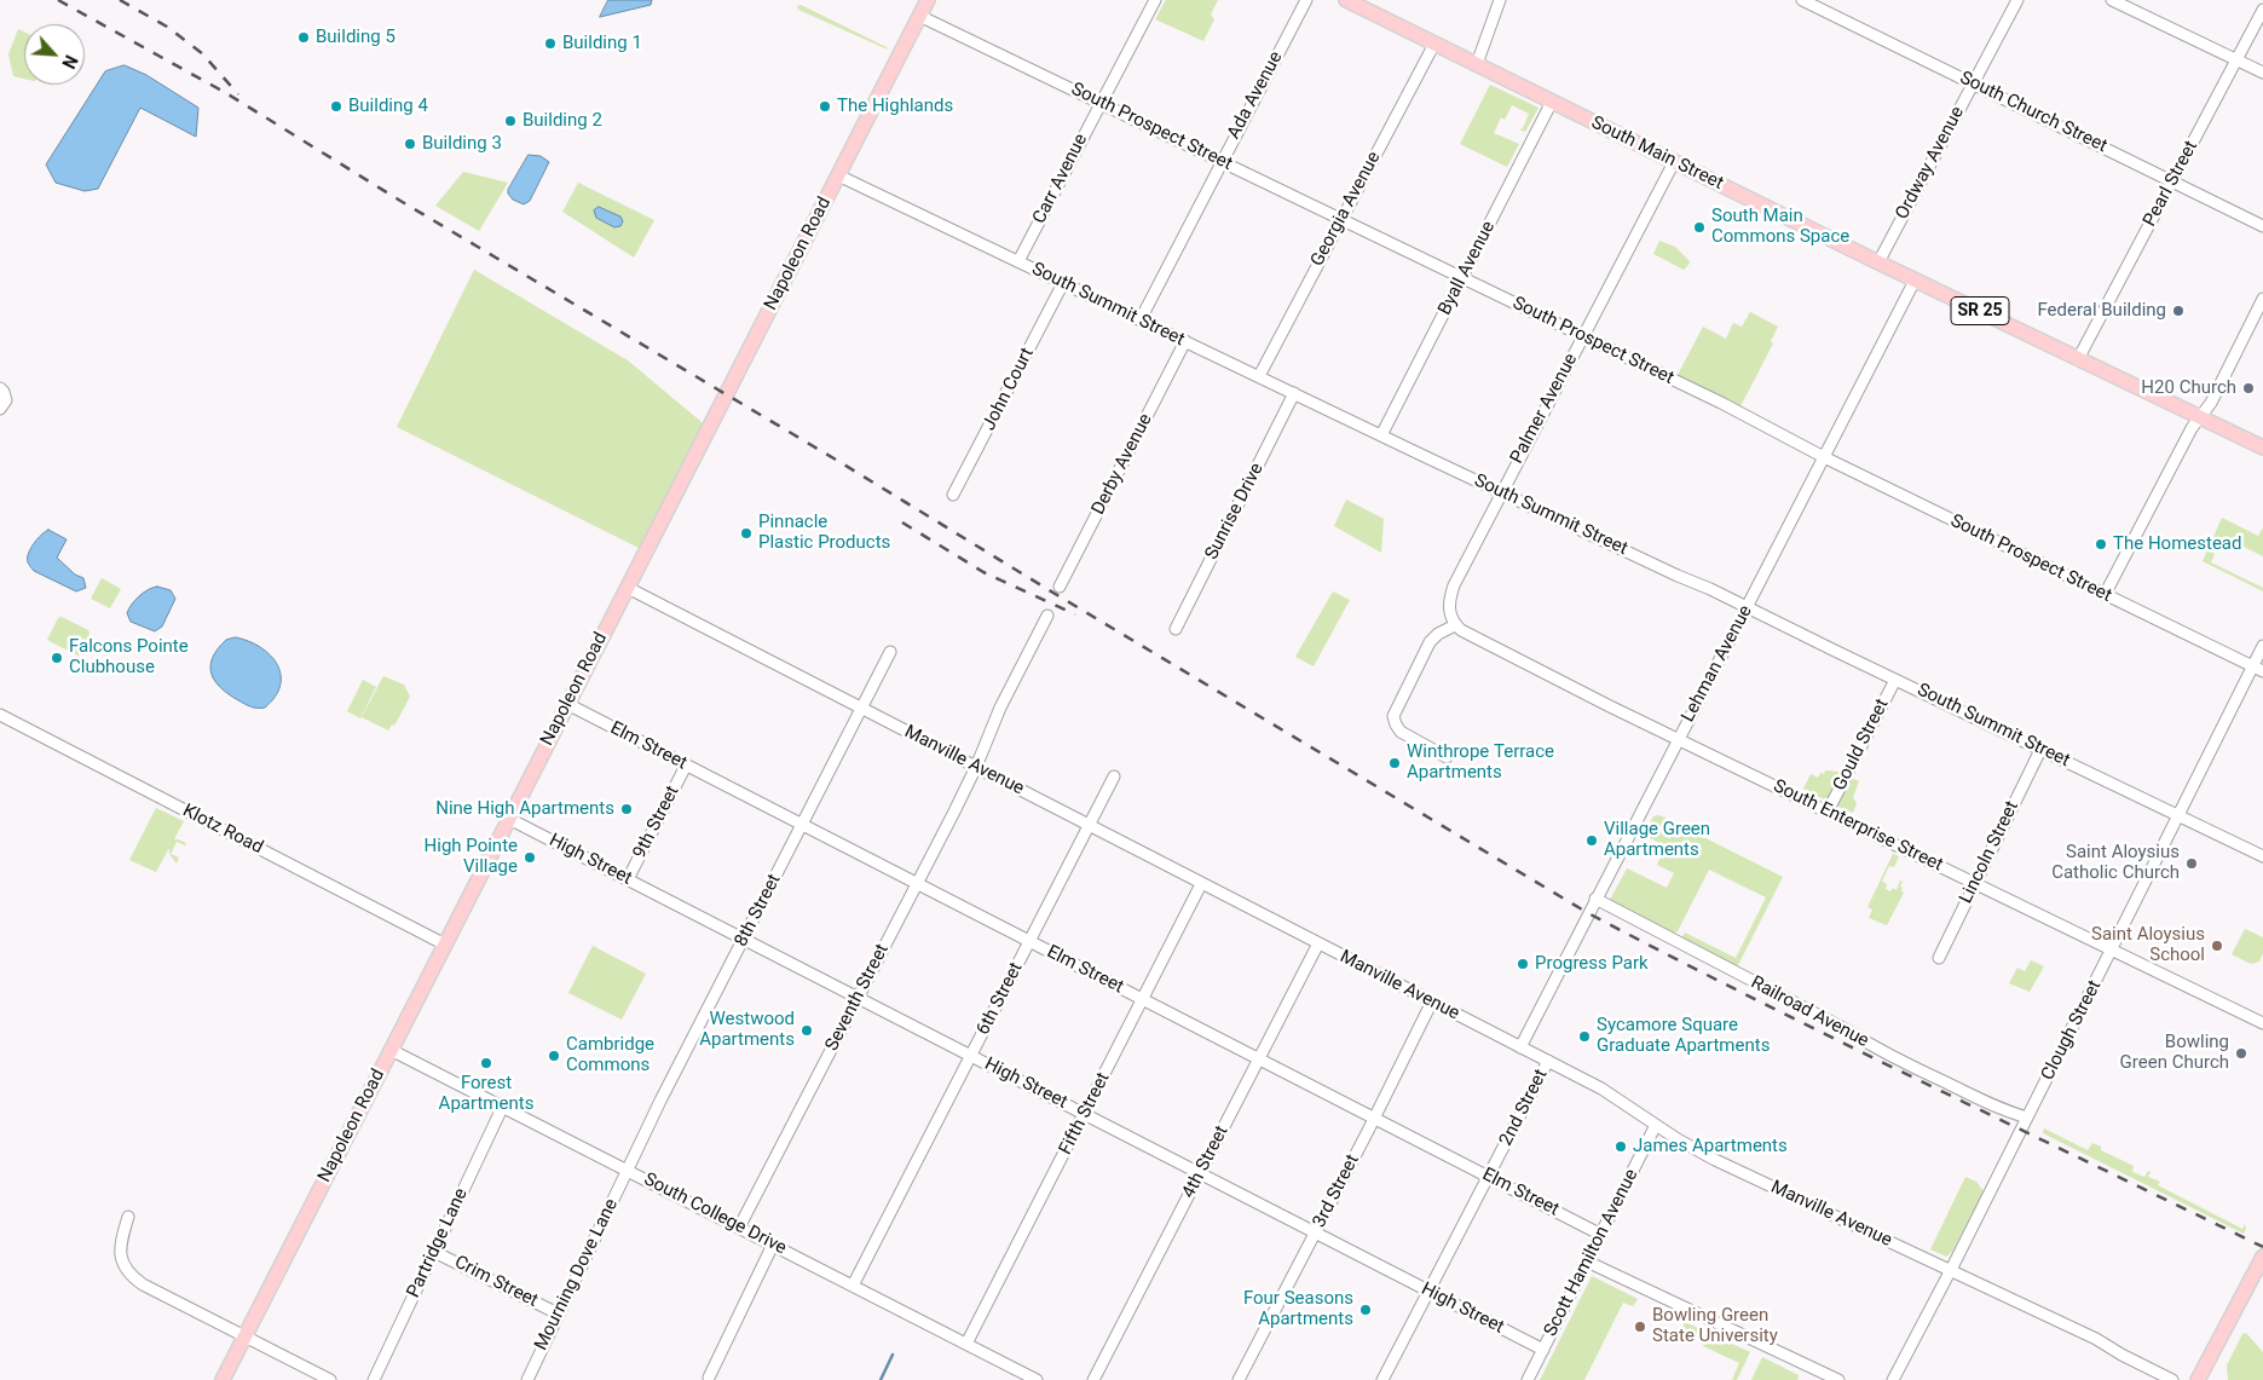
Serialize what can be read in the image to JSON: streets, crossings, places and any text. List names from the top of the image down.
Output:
{
  "streets": {
    "main road": ["South Main Street", "Napoleon Road", "SR 25"],
    "street": [
      "Ada Avenue",
      "South Church Street",
      "South Prospect Street",
      "Ordway Avenue",
      "Carr Avenue",
      "Pearl Street",
      "Georgia Avenue",
      "Byall Avenue",
      "South Summit Street",
      "John Court",
      "Palmer Avenue",
      "Derby Avenue",
      "Sunrise Drive",
      "Lehman Avenue",
      "Gould Street",
      "Elm Street",
      "Manville Avenue",
      "9th Street",
      "South Enterprise Street",
      "Klotz Road",
      "Lincoln Street",
      "High Street",
      "8th Street",
      "Seventh Street",
      "6th Street",
      "Railroad Avenue",
      "Clough Street",
      "2nd Street",
      "Fifth Street",
      "4th Street",
      "3rd Street",
      "South College Drive",
      "Partridge Lane",
      "Scott Hamilton Avenue",
      "Mourning Dove Lane",
      "Crim Street"
    ]
  },
  "crossings": [
    ["Ada Avenue", "South Prospect Street"],
    ["Ada Avenue", "South Summit Street"],
    ["South Church Street", "Ordway Avenue"],
    ["South Church Street", "Pearl Street"],
    ["South Prospect Street", "Carr Avenue"],
    ["South Prospect Street", "Georgia Avenue"],
    ["South Prospect Street", "Napoleon Road"],
    ["South Prospect Street", "Byall Avenue"],
    ["South Prospect Street", "Palmer Avenue"],
    ["South Prospect Street", "Lehman Avenue"],
    ["South Prospect Street", "Clough Street"],
    ["South Main Street", "Ordway Avenue"],
    ["South Main Street", "Pearl Street"],
    ["South Main Street", "Georgia Avenue"],
    ["South Main Street", "Byall Avenue"],
    ["South Main Street", "Palmer Avenue"],
    ["South Main Street", "Lehman Avenue"],
    ["Carr Avenue", "South Summit Street"],
    ["Georgia Avenue", "South Summit Street"],
    ["Napoleon Road", "South Summit Street"],
    ["Napoleon Road", "Elm Street"],
    ["Napoleon Road", "Manville Avenue"],
    ["Napoleon Road", "Klotz Road"],
    ["Napoleon Road", "High Street"],
    ["Napoleon Road", "South College Drive"],
    ["Byall Avenue", "South Summit Street"],
    ["South Summit Street", "John Court"],
    ["South Summit Street", "Palmer Avenue"],
    ["South Summit Street", "Derby Avenue"],
    ["South Summit Street", "Sunrise Drive"],
    ["South Summit Street", "Lehman Avenue"],
    ["South Summit Street", "Gould Street"],
    ["South Summit Street", "Lincoln Street"],
    ["South Summit Street", "Clough Street"],
    ["Palmer Avenue", "South Enterprise Street"],
    ["Lehman Avenue", "Manville Avenue"],
    ["Lehman Avenue", "South Enterprise Street"],
    ["Lehman Avenue", "Railroad Avenue"],
    ["Gould Street", "South Enterprise Street"],
    ["Elm Street", "9th Street"],
    ["Elm Street", "8th Street"],
    ["Elm Street", "Seventh Street"],
    ["Elm Street", "6th Street"],
    ["Elm Street", "2nd Street"],
    ["Elm Street", "Fifth Street"],
    ["Elm Street", "4th Street"],
    ["Elm Street", "3rd Street"],
    ["Elm Street", "Scott Hamilton Avenue"],
    ["Manville Avenue", "8th Street"],
    ["Manville Avenue", "Seventh Street"],
    ["Manville Avenue", "6th Street"],
    ["Manville Avenue", "Clough Street"],
    ["Manville Avenue", "2nd Street"],
    ["Manville Avenue", "Fifth Street"],
    ["Manville Avenue", "4th Street"],
    ["Manville Avenue", "3rd Street"],
    ["Manville Avenue", "Scott Hamilton Avenue"],
    ["9th Street", "High Street"],
    ["South Enterprise Street", "Lincoln Street"],
    ["South Enterprise Street", "Clough Street"],
    ["High Street", "8th Street"],
    ["High Street", "Seventh Street"],
    ["High Street", "6th Street"],
    ["High Street", "2nd Street"],
    ["High Street", "Fifth Street"],
    ["High Street", "4th Street"],
    ["High Street", "3rd Street"],
    ["High Street", "Scott Hamilton Avenue"],
    ["8th Street", "South College Drive"],
    ["8th Street", "Mourning Dove Lane"],
    ["Seventh Street", "South College Drive"],
    ["6th Street", "South College Drive"],
    ["Railroad Avenue", "Clough Street"],
    ["Fifth Street", "South College Drive"],
    ["South College Drive", "Partridge Lane"],
    ["South College Drive", "Mourning Dove Lane"],
    ["Partridge Lane", "Crim Street"],
    ["Mourning Dove Lane", "Crim Street"]
  ],
  "places": [
    "Building 5",
    "Building 1",
    "Building 4",
    "The Highlands",
    "Building 2",
    "Building 3",
    "South Main Commons Space",
    "Federal Building",
    "H20 Church",
    "Pinnacle Plastic Products",
    "The Homestead",
    "Falcons Pointe Clubhouse",
    "Winthrope Terrace Apartments",
    "Nine High Apartments",
    "Village Green Apartments",
    "High Pointe Village",
    "Saint Aloysius Catholic Church",
    "Saint Aloysius School",
    "Progress Park",
    "Westwood Apartments",
    "Sycamore Square Graduate Apartments",
    "Bowling Green Church",
    "Cambridge Commons",
    "Forest Apartments",
    "James Apartments",
    "Four Seasons Apartments",
    "Bowling Green State University"
  ],
  "north": "bottom right"
}
